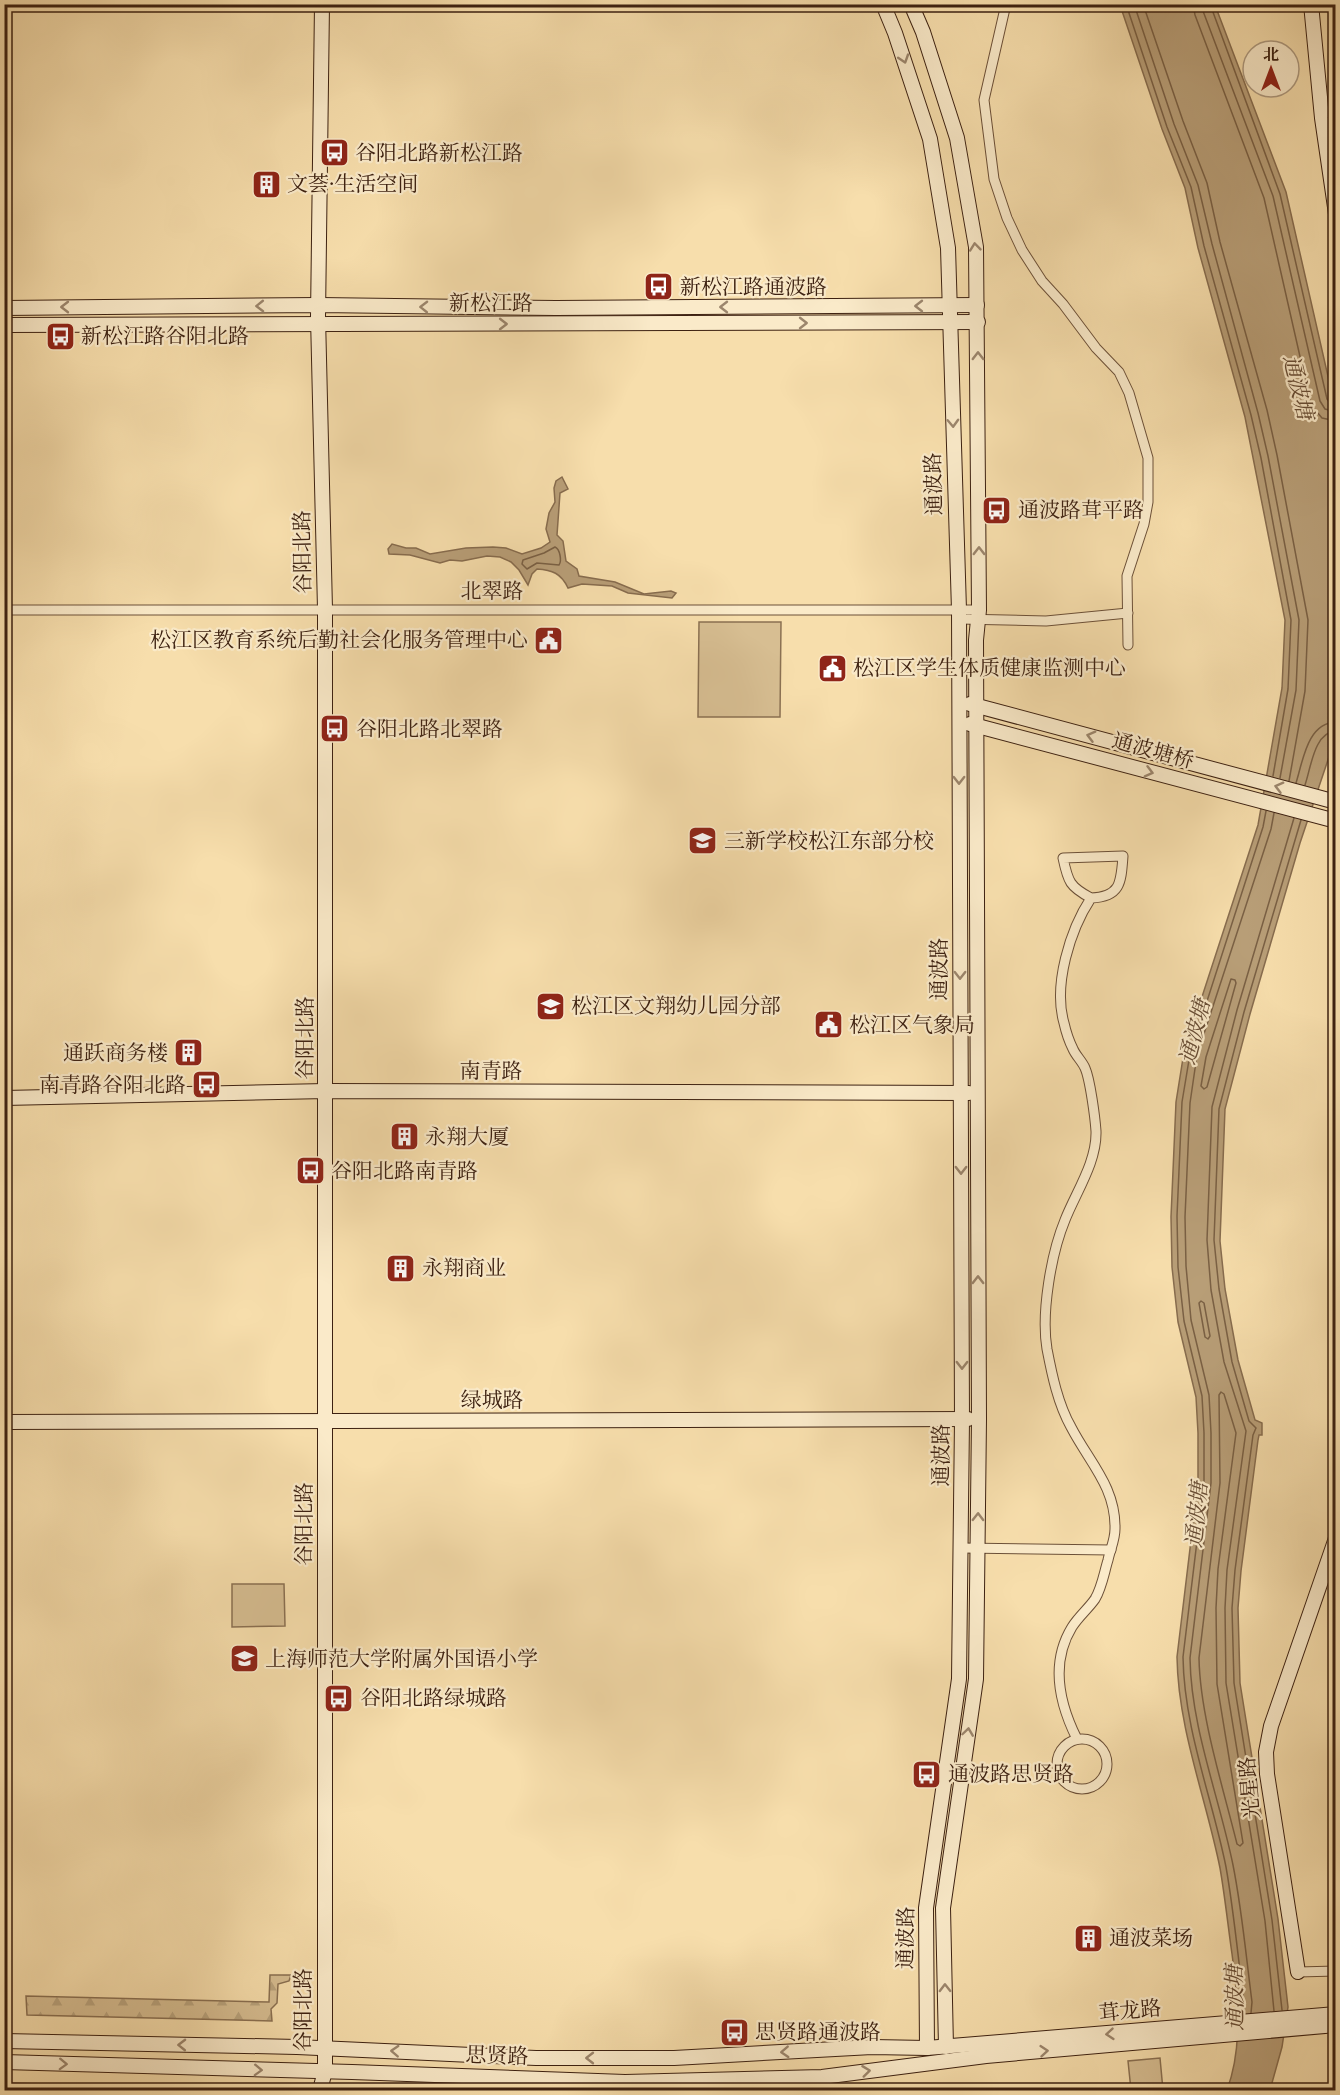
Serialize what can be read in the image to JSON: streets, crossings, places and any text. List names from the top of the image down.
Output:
{
  "streets": {
    "main road": [
      "新松江路",
      "通波路",
      "谷阳北路",
      "通波塘桥",
      "南青路",
      "绿城路",
      "光星路",
      "茸龙路",
      "思贤路"
    ],
    "street": ["北翠路"]
  },
  "crossings": [
    ["新松江路", "通波路"],
    ["新松江路", "谷阳北路"],
    ["通波路", "北翠路"],
    ["通波路", "通波塘桥"],
    ["通波路", "南青路"],
    ["通波路", "绿城路"],
    ["通波路", "茸龙路"],
    ["通波路", "思贤路"],
    ["谷阳北路", "北翠路"],
    ["谷阳北路", "南青路"],
    ["谷阳北路", "绿城路"],
    ["谷阳北路", "思贤路"],
    ["茸龙路", "思贤路"]
  ],
  "water": ["通波塘"],
  "places": {
    "bus stop": [
      "谷阳北路新松江路",
      "新松江路通波路",
      "新松江路谷阳北路",
      "通波路茸平路",
      "谷阳北路北翠路",
      "南青路谷阳北路",
      "谷阳北路南青路",
      "谷阳北路绿城路",
      "通波路思贤路",
      "思贤路通波路"
    ],
    "building": [
      "文荟·生活空间",
      "通跃商务楼",
      "永翔大厦",
      "永翔商业",
      "通波菜场"
    ],
    "public building": ["松江区教育系统后勤社会化服务管理中心", "松江区学生体质健康监测中心", "松江区气象局"],
    "school or university": ["三新学校松江东部分校", "松江区文翔幼儿园分部", "上海师范大学附属外国语小学"]
  },
  "north": "top"
}
